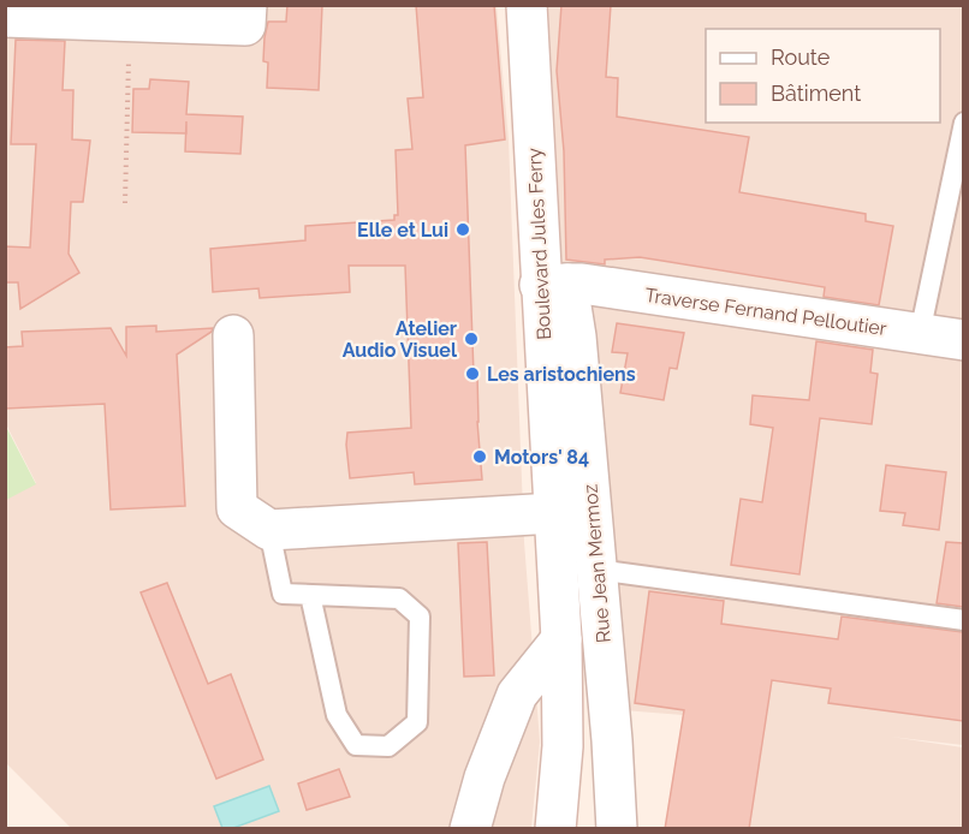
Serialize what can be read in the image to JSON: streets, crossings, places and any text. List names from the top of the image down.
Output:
{
  "streets": {
    "street": ["Boulevard Jules Ferry", "Traverse Fernand Pelloutier", "Rue Jean Mermoz"]
  },
  "crossings": [
    ["Boulevard Jules Ferry", "Traverse Fernand Pelloutier"],
    ["Boulevard Jules Ferry", "Rue Jean Mermoz"],
    ["Traverse Fernand Pelloutier", "Rue Jean Mermoz"]
  ],
  "places": [
    "Elle et Lui",
    "Atelier Audio Visuel",
    "Les aristochiens",
    "Motors' 84"
  ],
  "legend": ["Route", "Bâtiment"]
}
